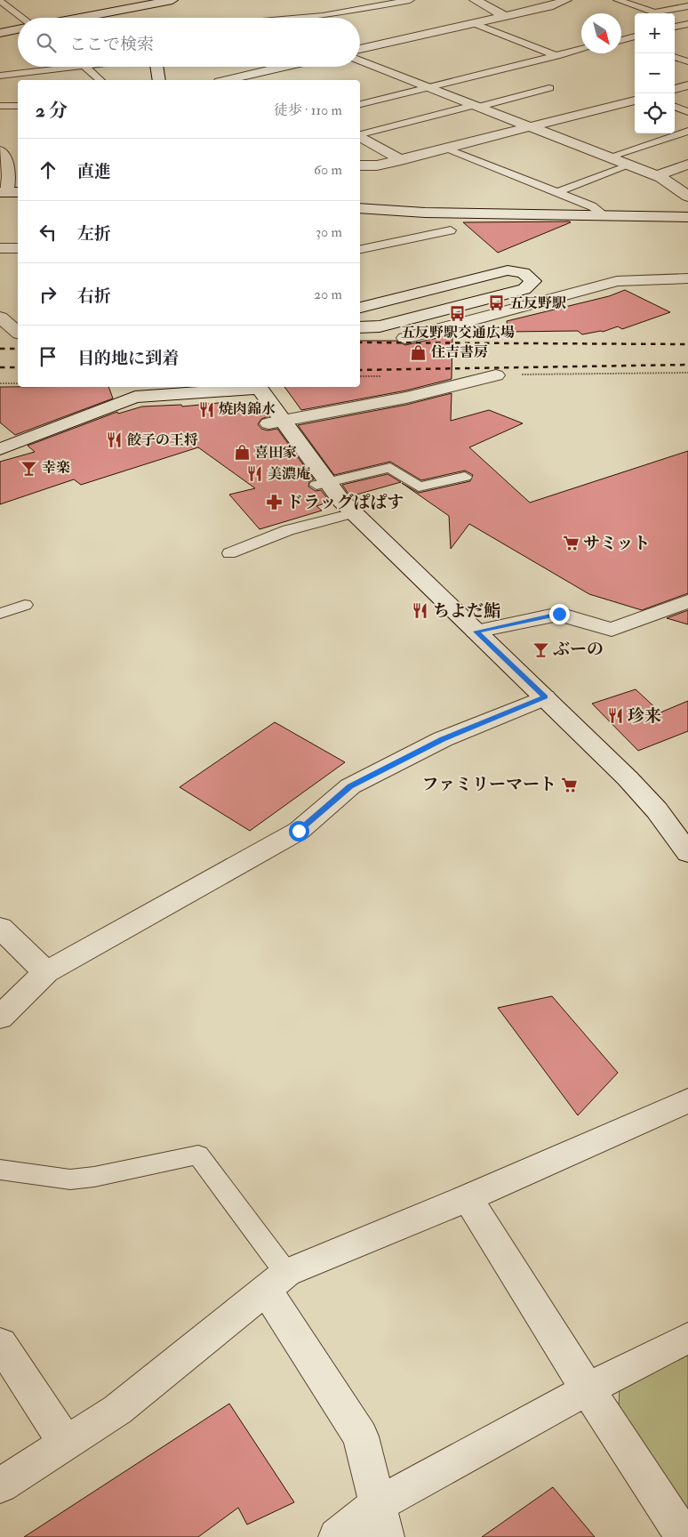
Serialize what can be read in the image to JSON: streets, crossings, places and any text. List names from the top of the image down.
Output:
{
  "places": {
    "bus stop": ["五反野駅", "五反野駅交通広場"],
    "shop": ["住吉書房", "喜田家"],
    "restaurant": [
      "焼肉錦水",
      "餃子の王将",
      "美濃庵",
      "ちよだ鮨",
      "珍来"
    ],
    "bar": ["幸楽", "ぶーの"],
    "pharmacy": ["ドラッグぱぱす"],
    "supermarket": ["サミット", "ファミリーマート"]
  },
  "north": "bottom right",
  "page": {
    "map_buttons": ["+", "−"],
    "search": "ここで検索",
    "heading": ["2 分", "徒歩 · 110 m"],
    "list": [
      ["直進", "60 m"],
      ["左折", "30 m"],
      ["右折", "20 m"],
      "目的地に到着"
    ]
  }
}
